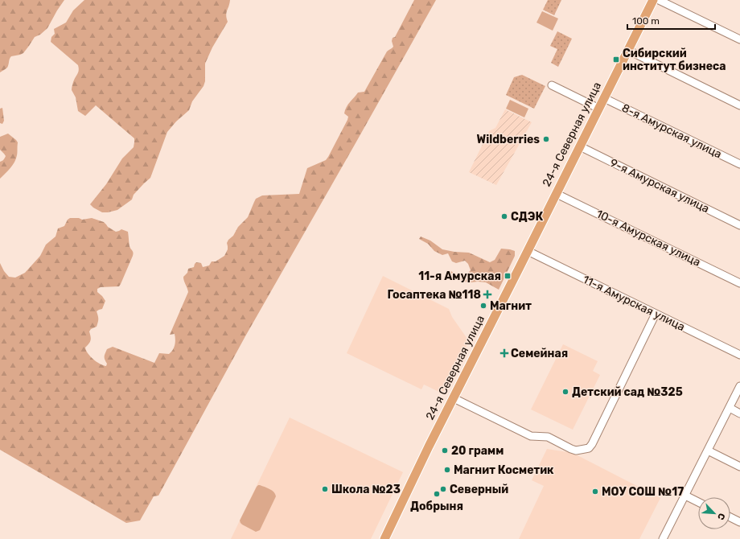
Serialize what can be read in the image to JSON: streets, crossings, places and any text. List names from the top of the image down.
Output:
{
  "streets": {
    "main road": ["24-я Северная улица"],
    "street": [
      "8-я Амурская улица",
      "9-я Амурская улица",
      "10-я Амурская улица",
      "11-я Амурская улица"
    ]
  },
  "crossings": [
    ["8-я Амурская улица", "24-я Северная улица"],
    ["24-я Северная улица", "9-я Амурская улица"],
    ["24-я Северная улица", "10-я Амурская улица"],
    ["24-я Северная улица", "11-я Амурская улица"]
  ],
  "places": {
    "transit": ["Сибирский институт бизнеса", "11-я Амурская"],
    "other": [
      "Wildberries",
      "СДЭК",
      "Магнит",
      "Детский сад №325",
      "20 грамм",
      "Магнит Косметик",
      "Школа №23",
      "Северный",
      "МОУ СОШ №17",
      "Добрыня"
    ],
    "health": ["Госаптека №118", "Семейная"]
  },
  "scale_bar": "100 m",
  "north": "bottom right"
}
